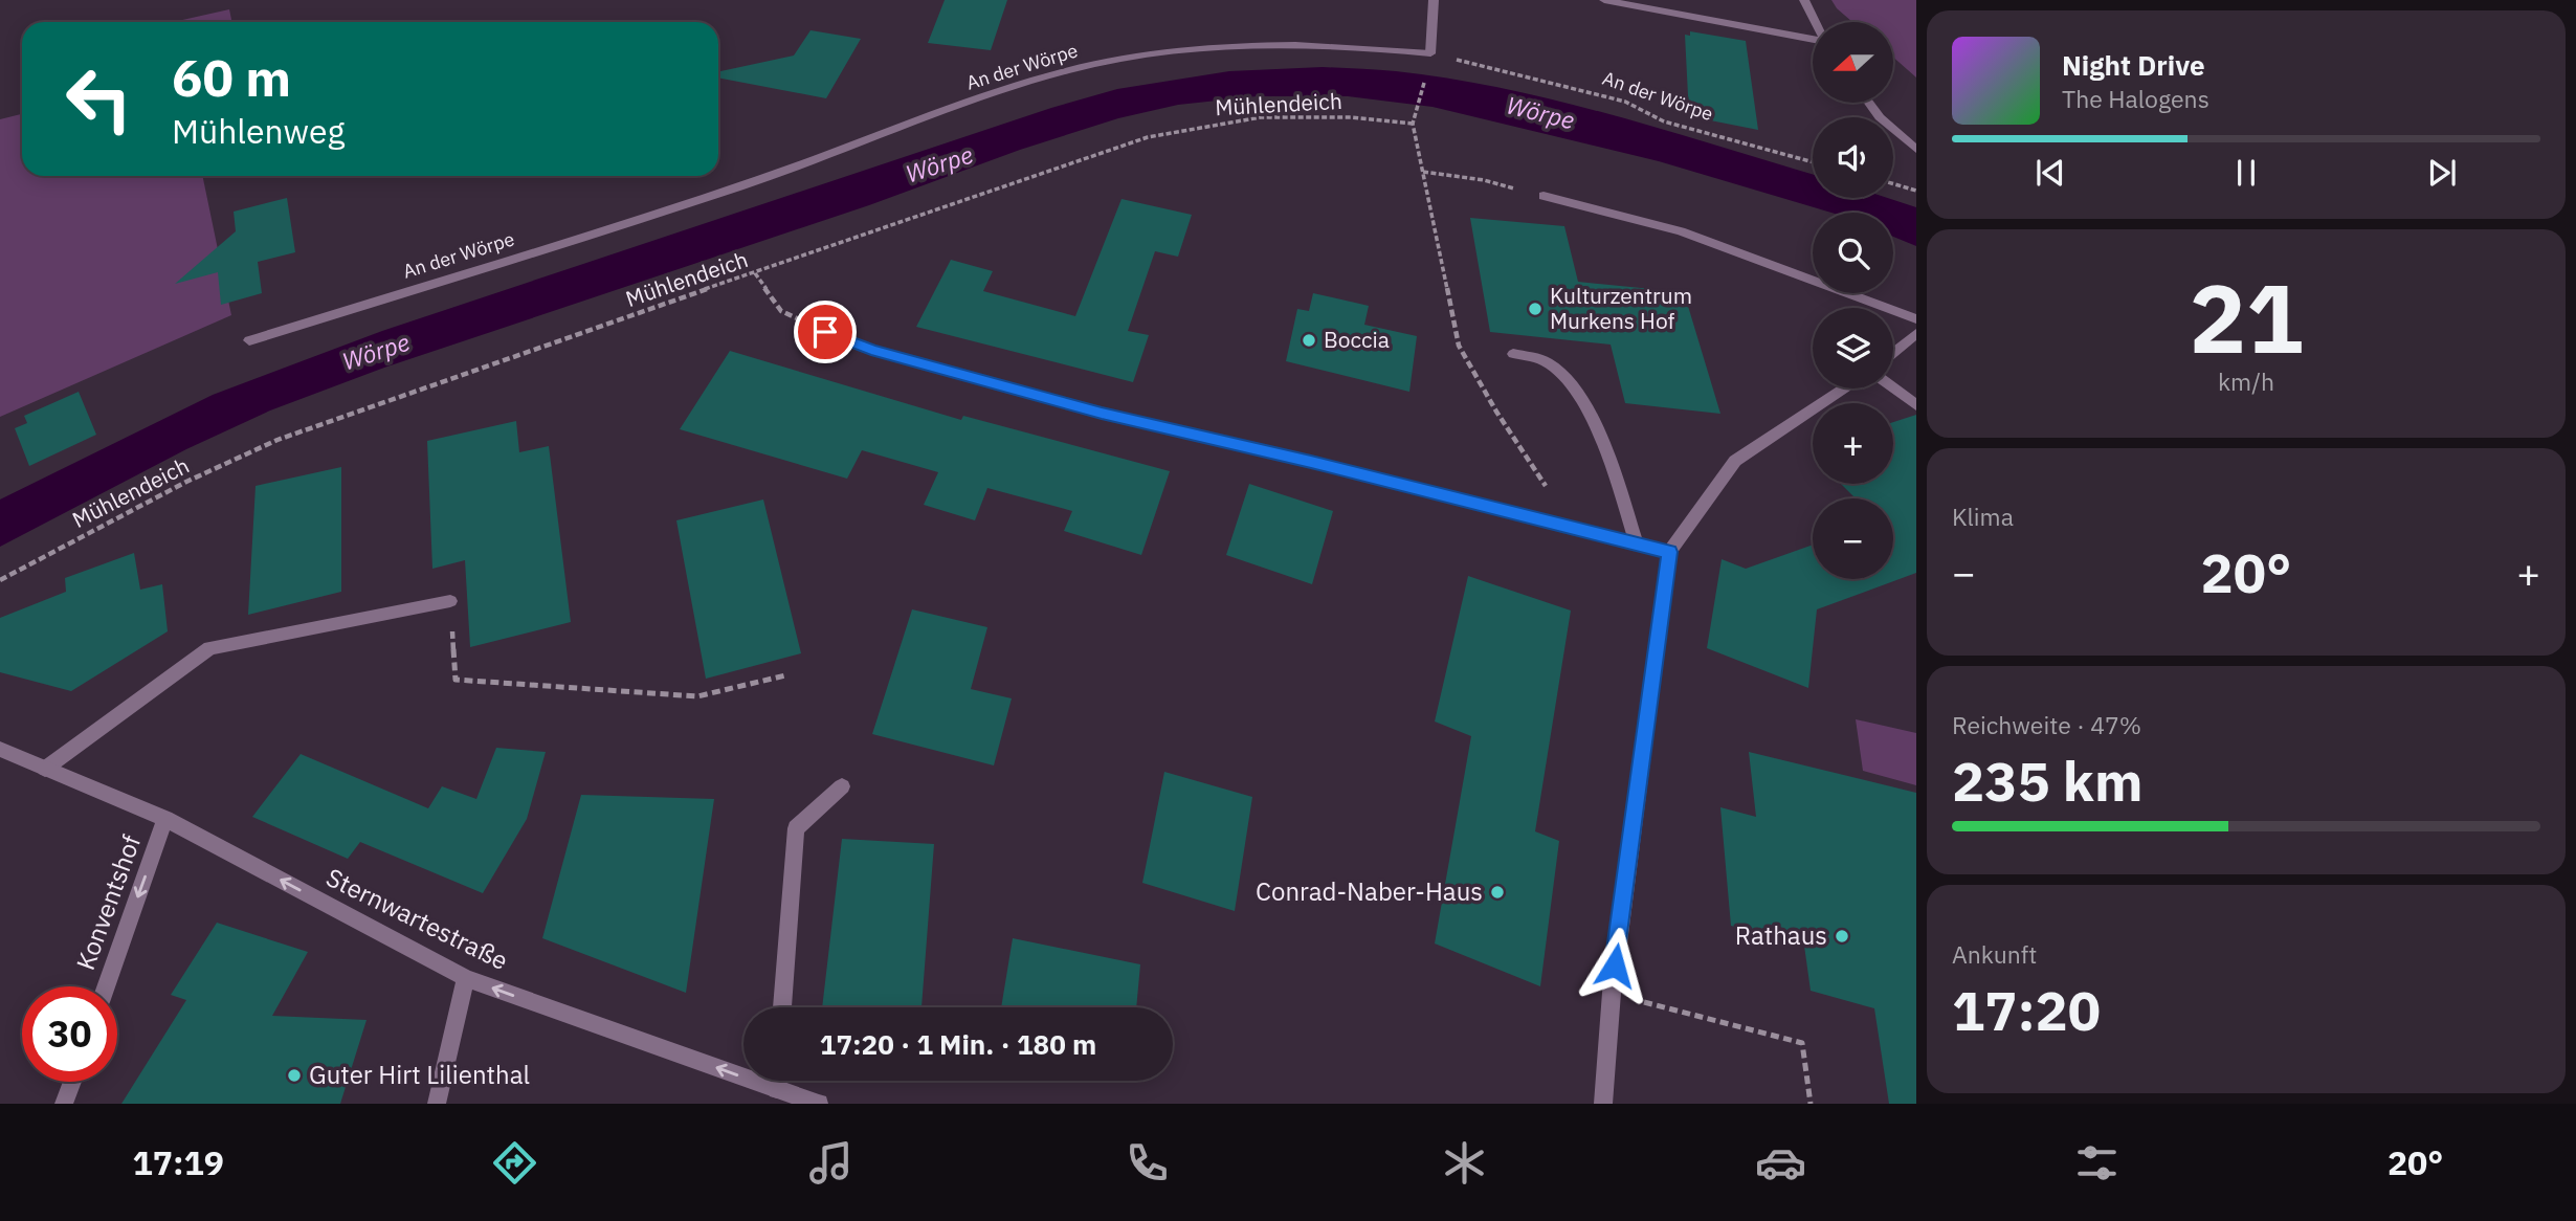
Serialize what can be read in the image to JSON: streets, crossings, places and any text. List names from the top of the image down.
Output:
{
  "streets": {
    "street": ["An der Wörpe", "Konventshof", "Sternwartestraße"],
    "path": ["Mühlendeich"]
  },
  "crossings": [
    ["Konventshof", "Sternwartestraße"]
  ],
  "one_way": ["Konventshof", "Sternwartestraße"],
  "water": ["Wörpe"],
  "places": [
    "Kulturzentrum Murkens Hof",
    "Boccia",
    "Conrad-Naber-Haus",
    "Rathaus",
    "Guter Hirt Lilienthal"
  ],
  "north": "left",
  "page": {
    "map_buttons": ["+", "−"],
    "turn": ["60 m", "Mühlenweg"],
    "song": ["Night Drive", "The Halogens"],
    "tile": [
      ["21", "km/h"],
      "Klima",
      ["Reichweite · 47%", "235 km"],
      ["Ankunft", "17:20"]
    ],
    "heat": ["−", "20°", "+"],
    "limit": "30",
    "trip": "17:20 · 1 Min. · 180 m",
    "tabs": ["17:19", "20°"]
  }
}
